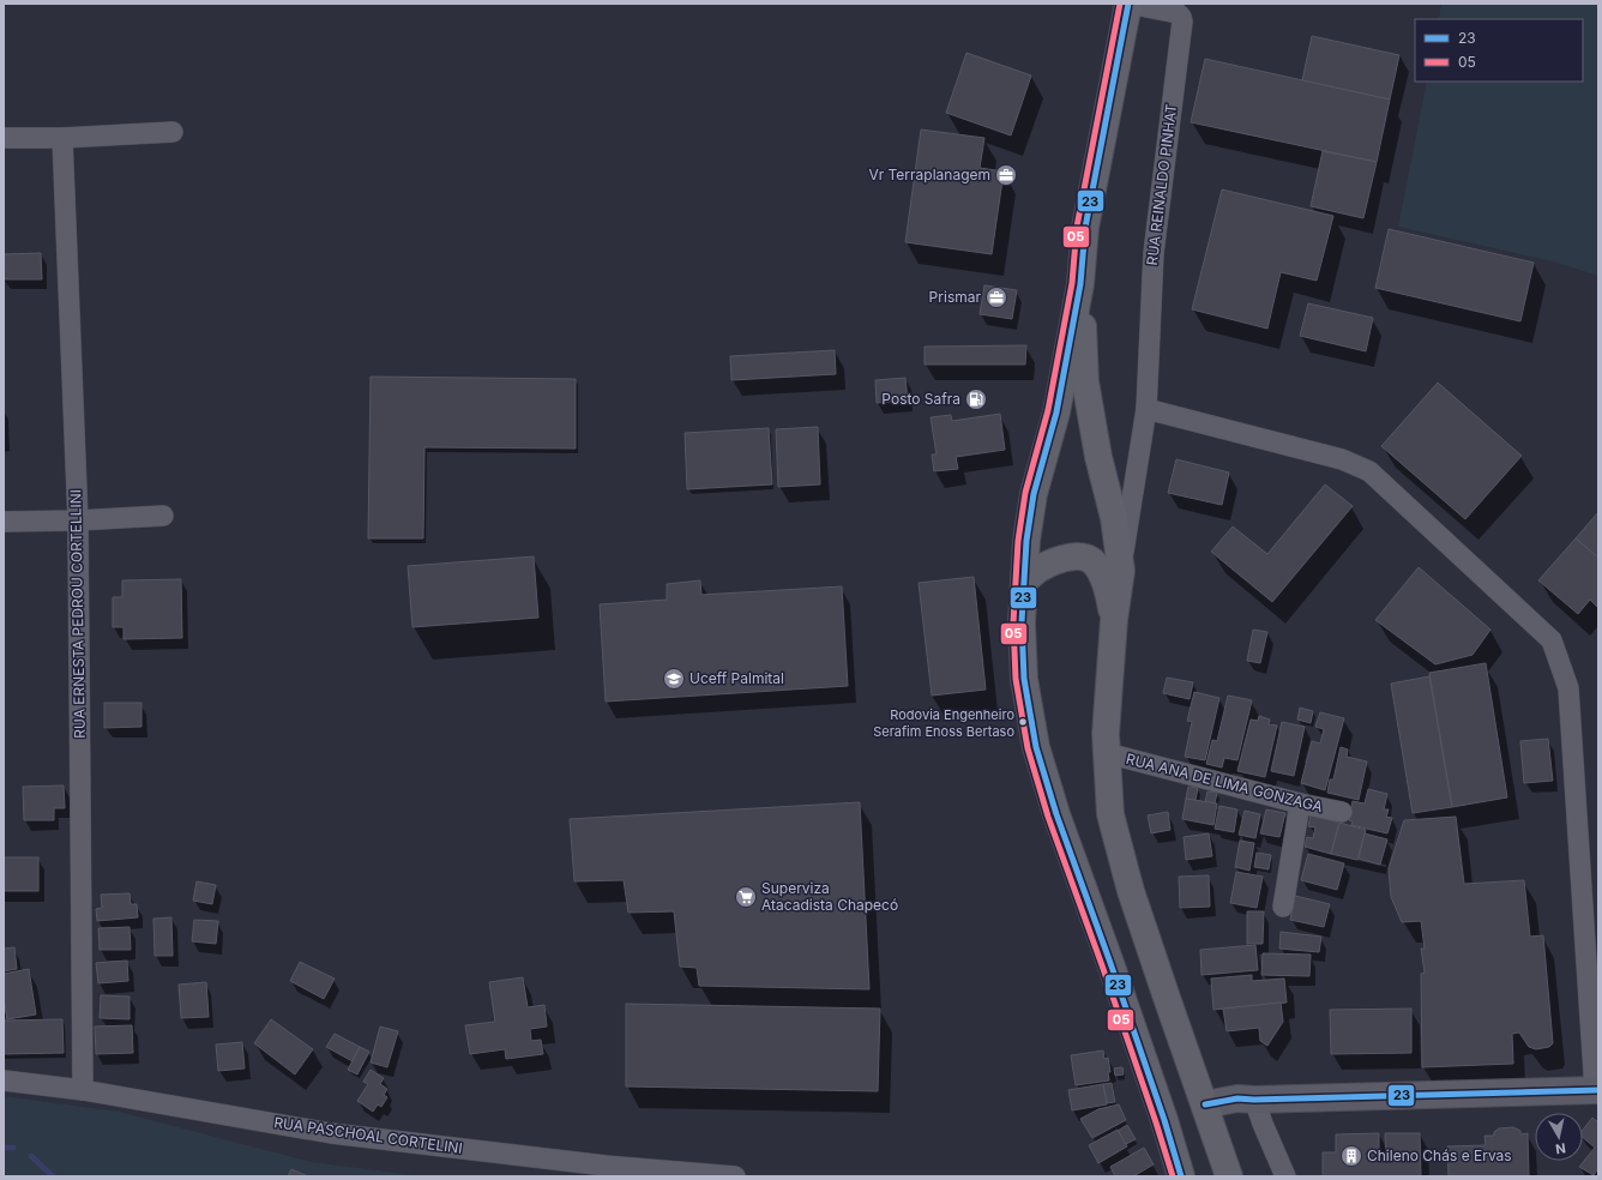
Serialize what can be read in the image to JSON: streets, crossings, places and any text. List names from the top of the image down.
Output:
{
  "streets": {
    "street": [
      "RUA REINALDO PINHAT",
      "RUA ERNESTA PEDROU CORTELLINI",
      "RUA ANA DE LIMA GONZAGA",
      "RUA PASCHOAL CORTELINI"
    ]
  },
  "crossings": [
    ["RUA ERNESTA PEDROU CORTELLINI", "RUA PASCHOAL CORTELINI"]
  ],
  "places": {
    "office": ["Vr Terraplanagem", "Prismar"],
    "fuel station": ["Posto Safra"],
    "school or university": ["Uceff Palmital"],
    "other": ["Rodovia Engenheiro Serafim Enoss Bertaso"],
    "supermarket": ["Superviza Atacadista Chapecó"],
    "building": ["Chileno Chás e Ervas"]
  },
  "lines": ["transit line 23", "transit line 05"],
  "legend": ["23", "05"],
  "north": "bottom"
}
